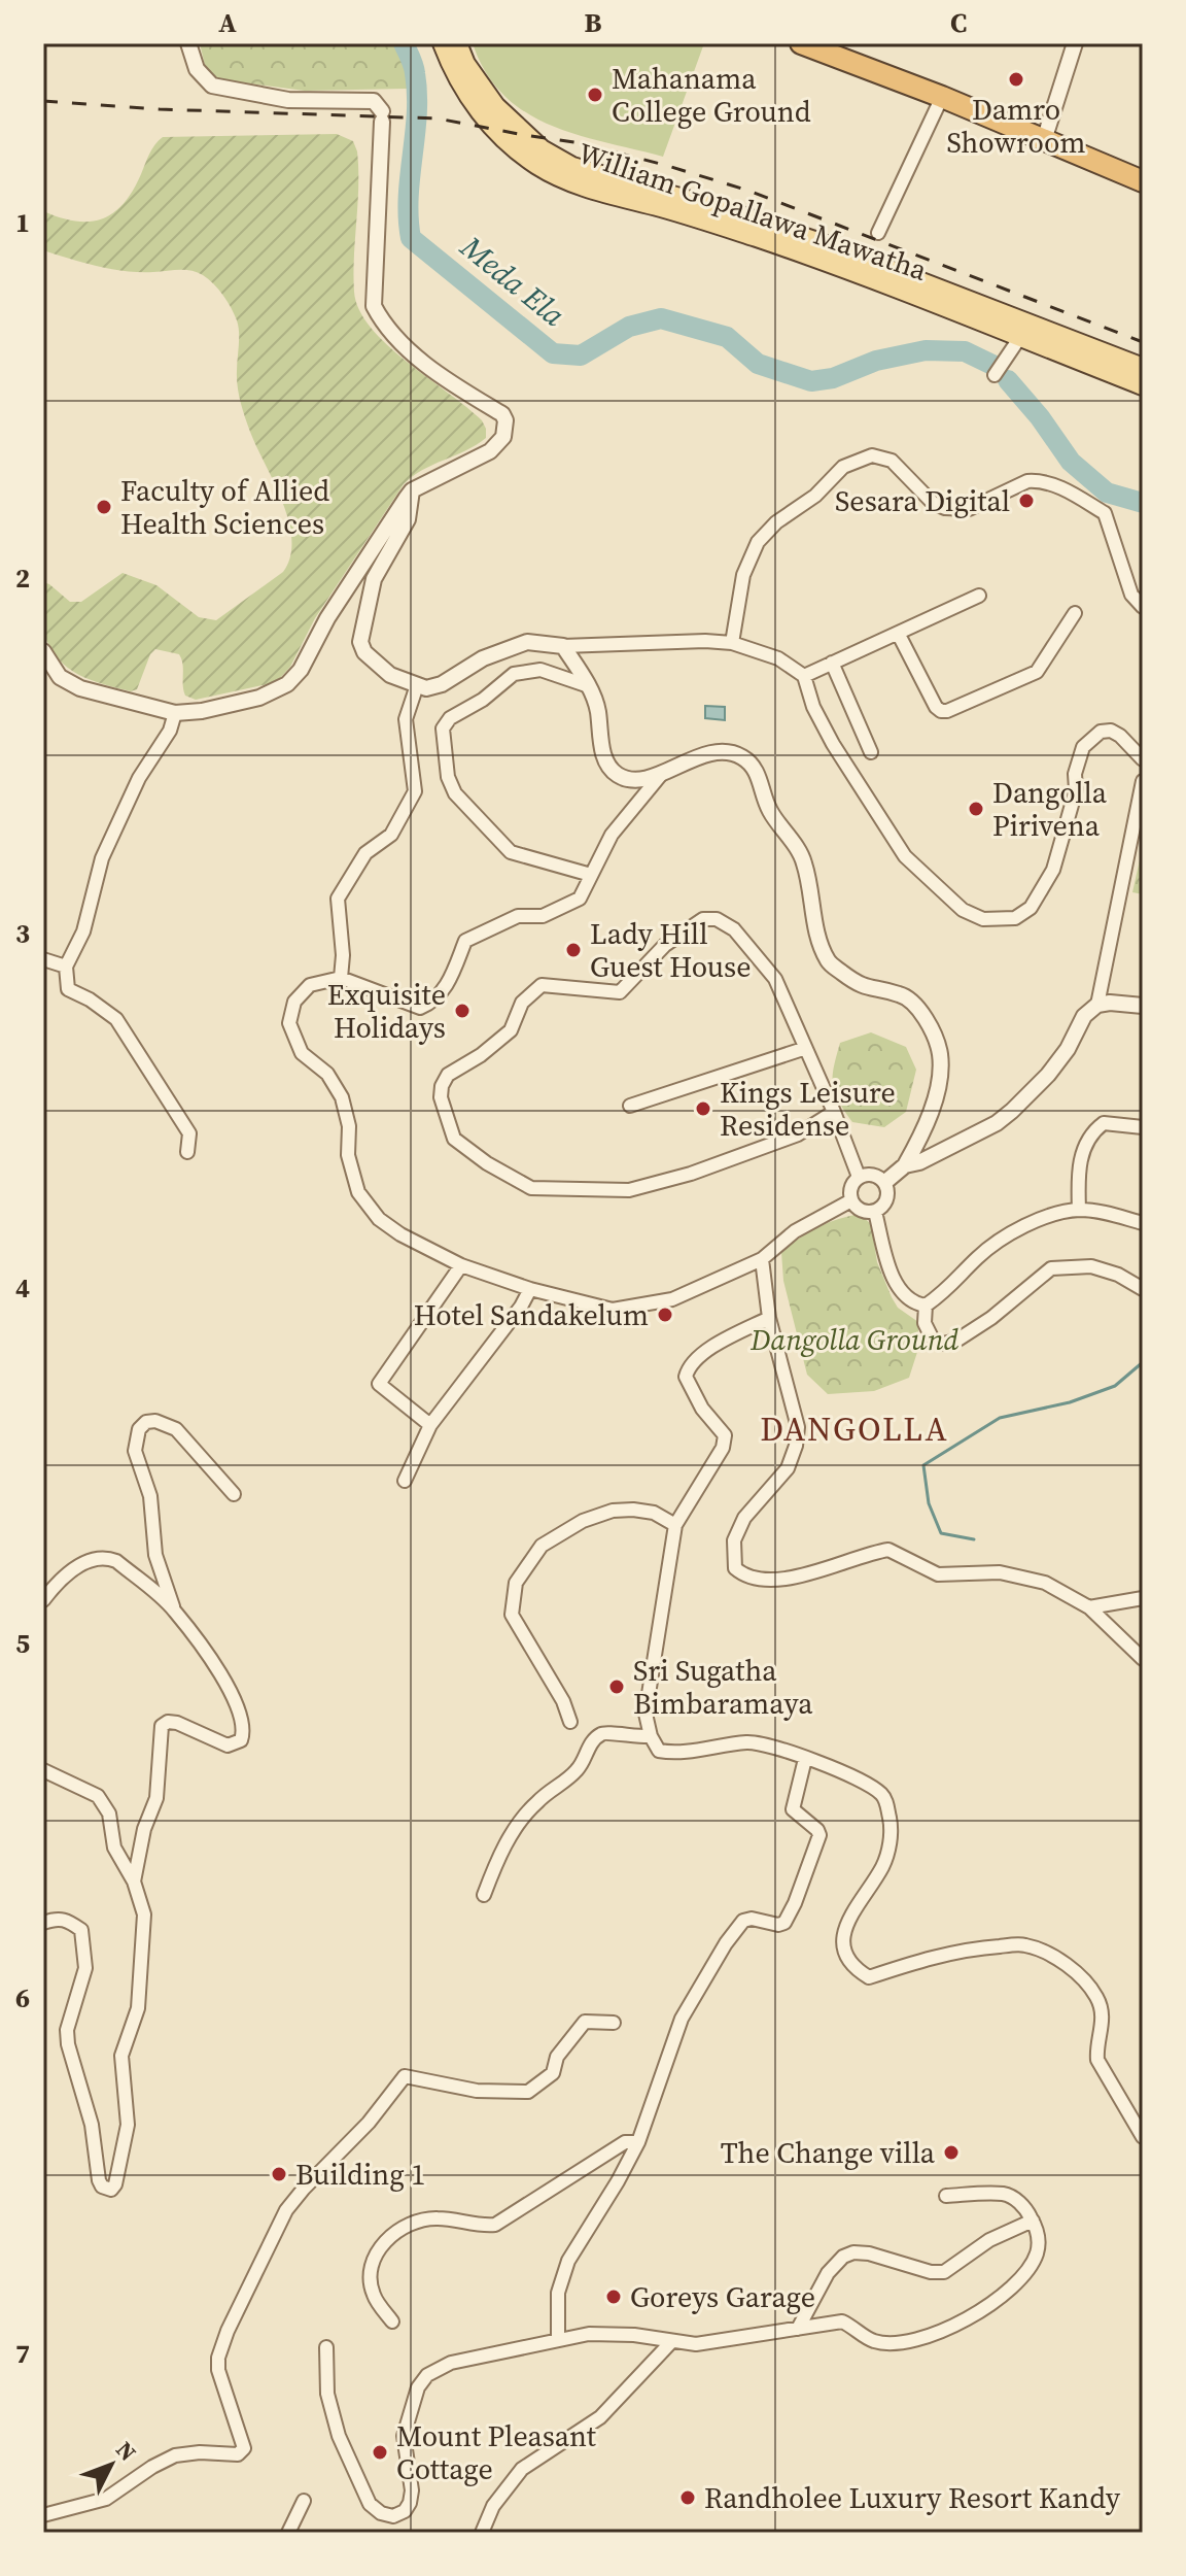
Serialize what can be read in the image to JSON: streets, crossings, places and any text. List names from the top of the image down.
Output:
{
  "streets": {
    "main road": ["William Gopallawa Mawatha"]
  },
  "districts": ["DANGOLLA"],
  "water": ["Meda Ela"],
  "parks": ["Dangolla Ground"],
  "places": [
    "Damro Showroom",
    "Mahanama College Ground",
    "Sesara Digital",
    "Faculty of Allied Health Sciences",
    "Dangolla Pirivena",
    "Lady Hill Guest House",
    "Exquisite Holidays",
    "Kings Leisure Residense",
    "Hotel Sandakelum",
    "Sri Sugatha Bimbaramaya",
    "The Change villa",
    "Building 1",
    "Goreys Garage",
    "Mount Pleasant Cottage",
    "Randholee Luxury Resort Kandy"
  ],
  "north": "top right",
  "grid": {
    "columns": ["A", "B", "C"],
    "rows": [
      "1",
      "2",
      "3",
      "4",
      "5",
      "6",
      "7"
    ]
  }
}
